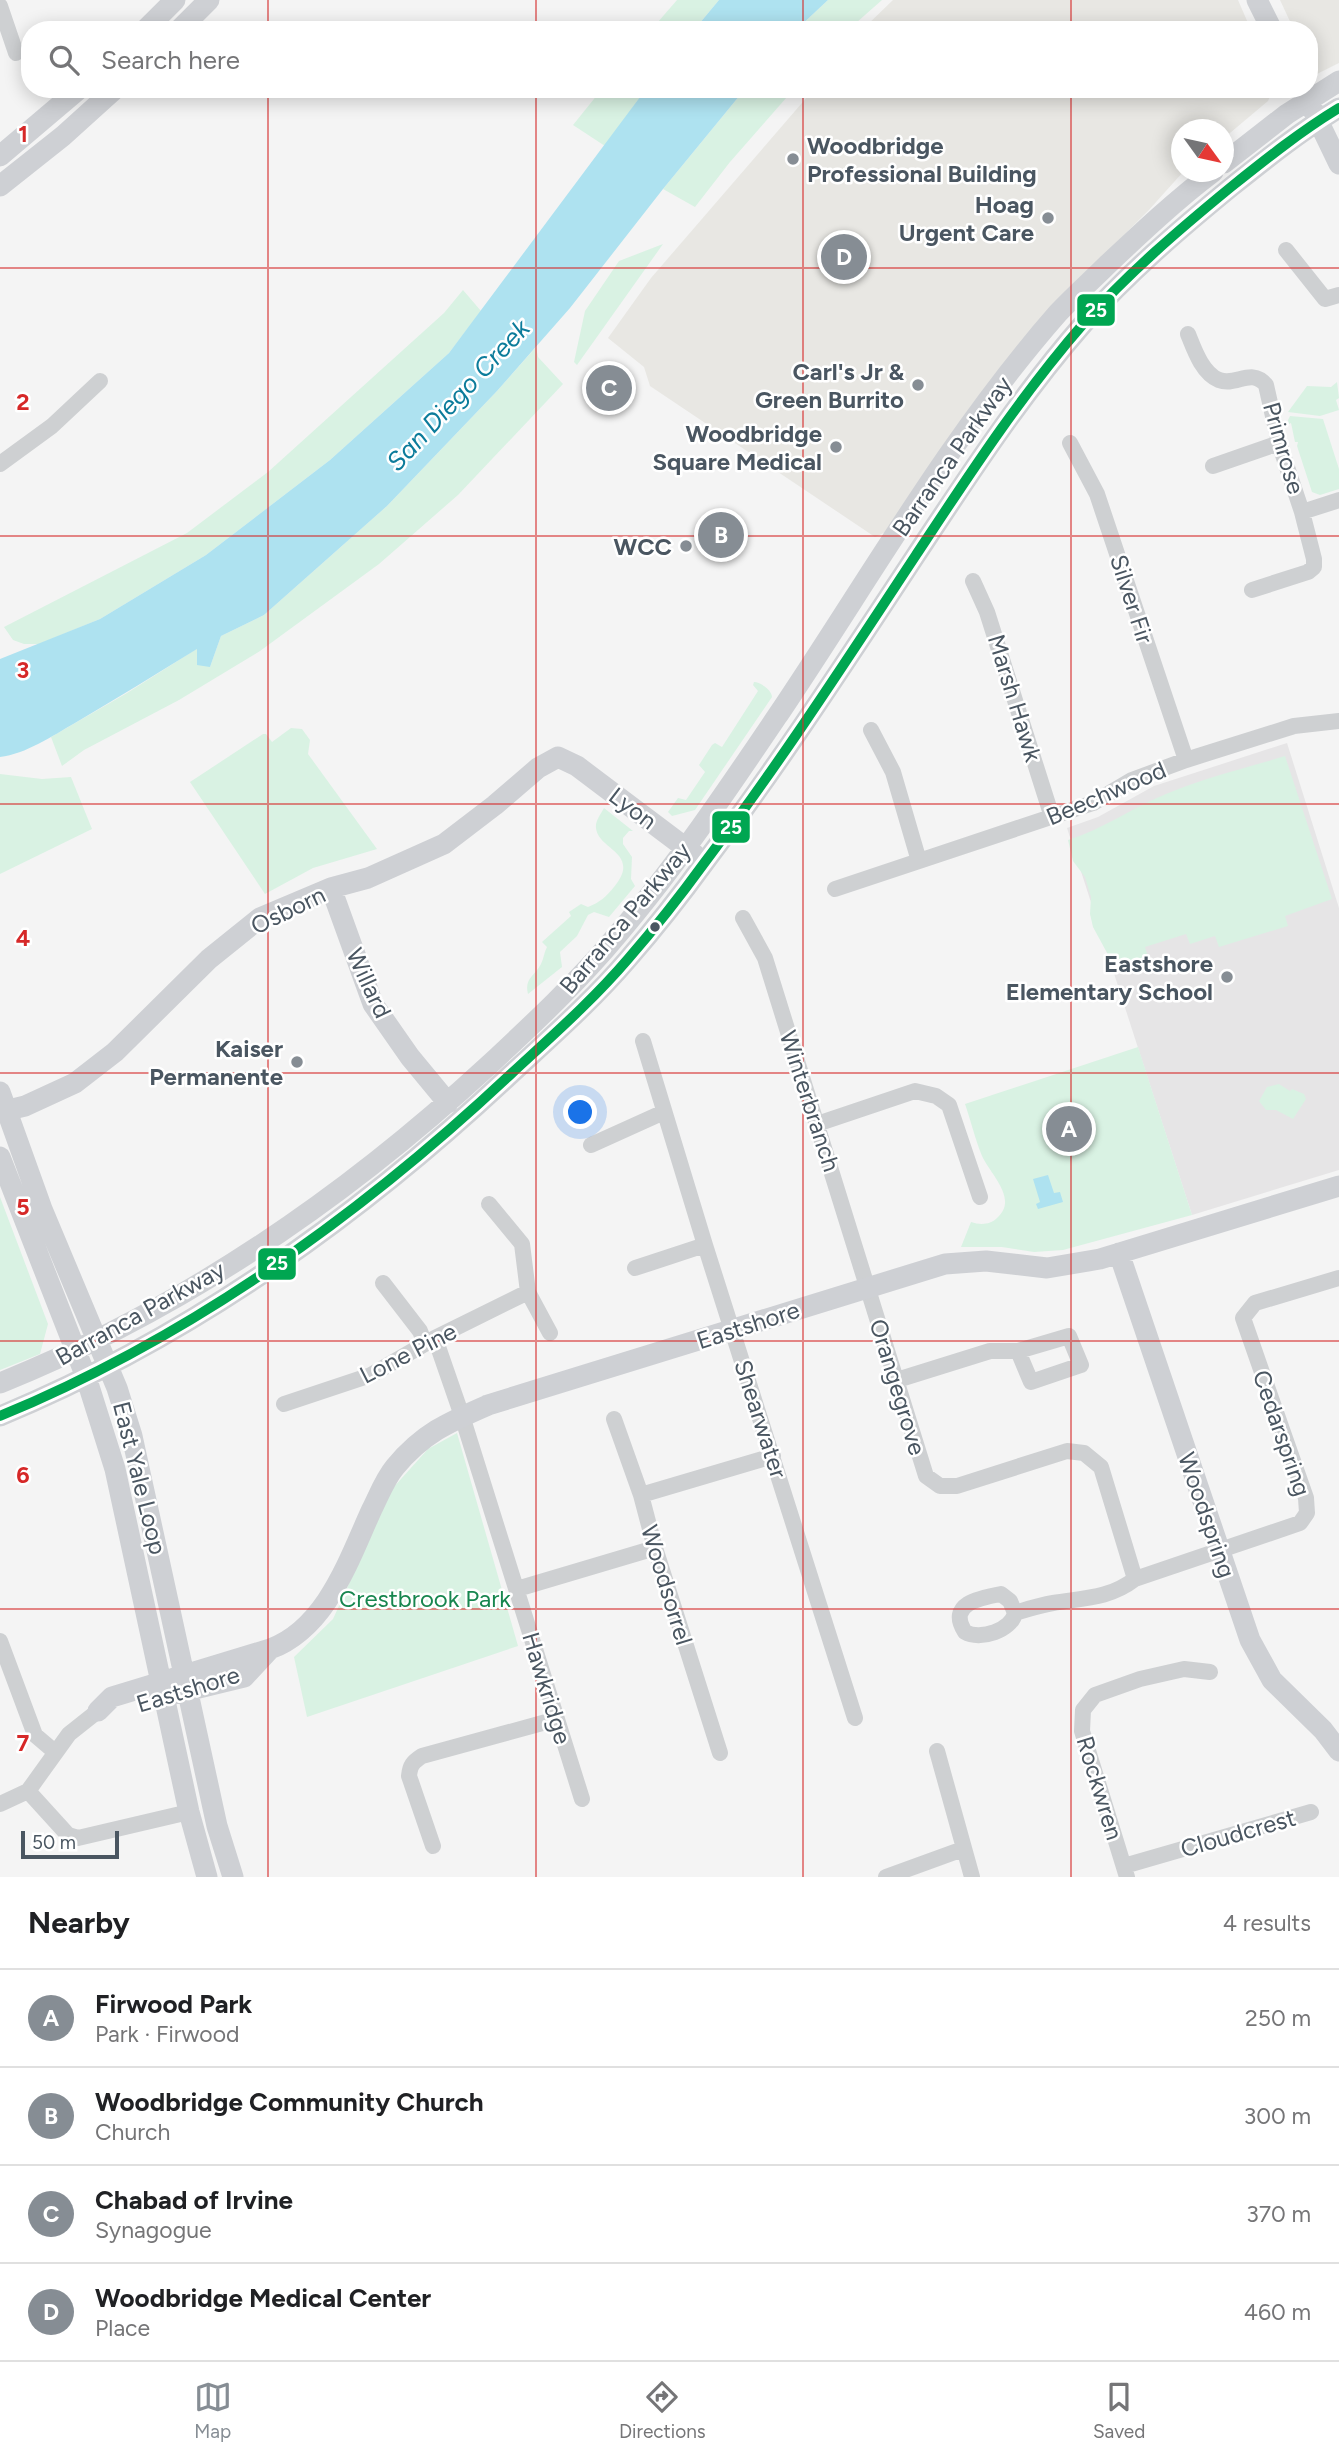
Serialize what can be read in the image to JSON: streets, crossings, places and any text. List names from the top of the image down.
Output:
{
  "streets": {
    "main road": [
      "Barranca Parkway",
      "Lyon",
      "Osborn",
      "Willard",
      "Eastshore",
      "East Yale Loop",
      "Woodspring"
    ],
    "street": [
      "Primrose",
      "Silver Fir",
      "Marsh Hawk",
      "Beechwood",
      "Winterbranch",
      "Lone Pine",
      "Orangegrove",
      "Shearwater",
      "Cedarspring",
      "Woodsorrel",
      "Hawkridge",
      "Rockwren",
      "Cloudcrest"
    ]
  },
  "crossings": [
    ["Barranca Parkway", "Lyon"],
    ["Barranca Parkway", "Willard"],
    ["Barranca Parkway", "East Yale Loop"],
    ["Silver Fir", "Beechwood"],
    ["Marsh Hawk", "Beechwood"],
    ["Lyon", "Osborn"],
    ["Osborn", "Willard"],
    ["Osborn", "East Yale Loop"],
    ["Winterbranch", "Eastshore"],
    ["Winterbranch", "Orangegrove"],
    ["Eastshore", "Orangegrove"],
    ["Eastshore", "Shearwater"],
    ["Eastshore", "East Yale Loop"],
    ["Eastshore", "Woodspring"],
    ["Eastshore", "Hawkridge"],
    ["Lone Pine", "Hawkridge"],
    ["Cedarspring", "Woodspring"],
    ["Rockwren", "Cloudcrest"]
  ],
  "water": ["San Diego Creek"],
  "parks": ["Crestbrook Park"],
  "places": [
    "Woodbridge Professional Building",
    "Hoag Urgent Care",
    "Carl's Jr & Green Burrito",
    "Woodbridge Square Medical",
    "WCC",
    "Eastshore Elementary School",
    "Kaiser Permanente"
  ],
  "lines": ["transit line 25"],
  "scale_bar": "50 m",
  "north": "bottom right",
  "page": {
    "search": "Search here",
    "pins": [
      "D",
      "C",
      "B",
      "A"
    ],
    "scale": "50 m",
    "heading": ["Nearby", "4 results"],
    "list": [
      {
        "mark": "A",
        "name": "Firwood Park",
        "note": "Park · Firwood",
        "value": "250 m"
      },
      {
        "mark": "B",
        "name": "Woodbridge Community Church",
        "note": "Church",
        "value": "300 m"
      },
      {
        "mark": "C",
        "name": "Chabad of Irvine",
        "note": "Synagogue",
        "value": "370 m"
      },
      {
        "mark": "D",
        "name": "Woodbridge Medical Center",
        "note": "Place",
        "value": "460 m"
      }
    ],
    "nav": ["Map", "Directions", "Saved"]
  },
  "grid": {
    "rows": [
      "1",
      "2",
      "3",
      "4",
      "5",
      "6",
      "7"
    ]
  }
}
